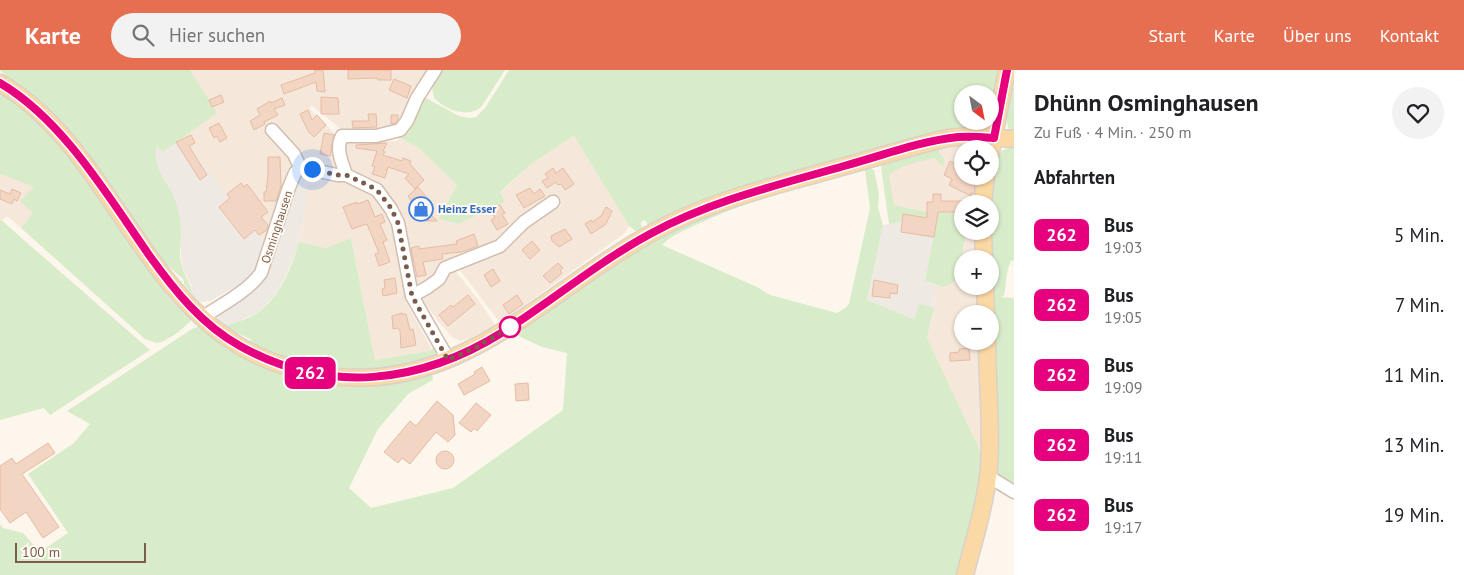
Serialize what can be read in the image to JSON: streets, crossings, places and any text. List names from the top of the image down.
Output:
{
  "streets": {
    "street": ["Osminghausen"]
  },
  "places": {
    "shop": ["Heinz Esser"]
  },
  "lines": ["bus line 262"],
  "scale_bar": "100 m",
  "north": "bottom right",
  "page": {
    "header": "Karte",
    "search": "Hier suchen",
    "nav": [
      "Start",
      "Karte",
      "Über uns",
      "Kontakt"
    ],
    "on_map": "262",
    "heading": [
      ["Dhünn Osminghausen", "Zu Fuß · 4 Min. · 250 m"],
      "Abfahrten"
    ],
    "map_buttons": ["+", "−"],
    "list": [
      {
        "mark": "262",
        "name": "Bus",
        "note": "19:03",
        "value": "5 Min."
      },
      {
        "mark": "262",
        "name": "Bus",
        "note": "19:05",
        "value": "7 Min."
      },
      {
        "mark": "262",
        "name": "Bus",
        "note": "19:09",
        "value": "11 Min."
      },
      {
        "mark": "262",
        "name": "Bus",
        "note": "19:11",
        "value": "13 Min."
      },
      {
        "mark": "262",
        "name": "Bus",
        "note": "19:17",
        "value": "19 Min."
      }
    ],
    "scale": "100 m"
  }
}
